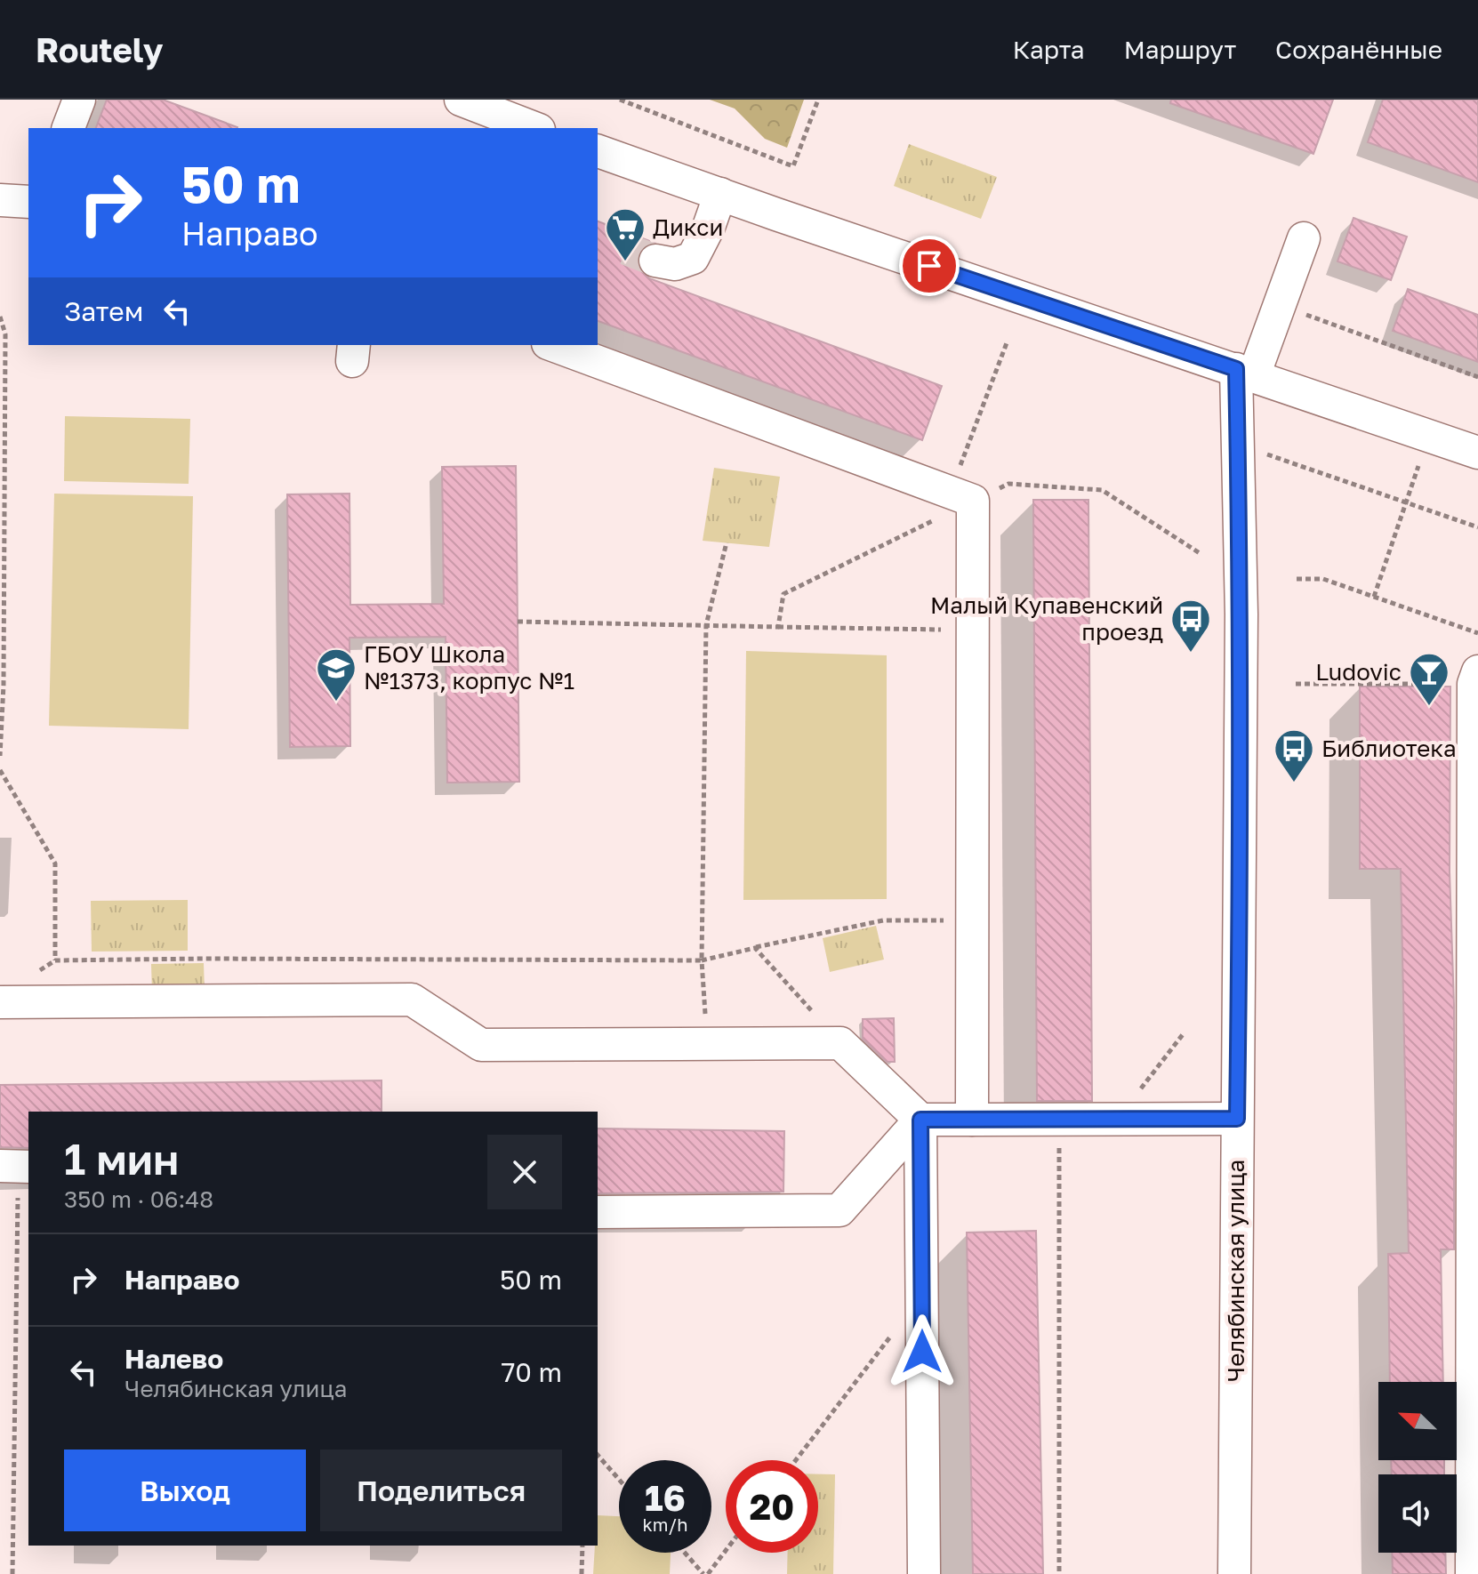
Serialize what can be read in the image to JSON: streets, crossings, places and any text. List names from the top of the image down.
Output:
{
  "streets": {
    "street": ["Челябинская улица"]
  },
  "places": {
    "supermarket": ["Дикси"],
    "bus stop": ["Малый Купавенский проезд", "Библиотека"],
    "school or university": ["ГБОУ Школа №1373, корпус №1"],
    "bar": ["Ludovic"]
  },
  "north": "top left",
  "page": {
    "header": "Routely",
    "nav": ["Карта", "Маршрут", "Сохранённые"],
    "turn": ["50 m", "Направо"],
    "then": "Затем",
    "heading": ["1 мин", "350 m · 06:48"],
    "list": [
      {
        "name": "Направо",
        "value": "50 m"
      },
      {
        "name": "Налево",
        "note": "Челябинская улица",
        "value": "70 m"
      }
    ],
    "buttons": ["Выход", "Поделиться"],
    "speed": "16 km/h",
    "limit": "20"
  }
}
